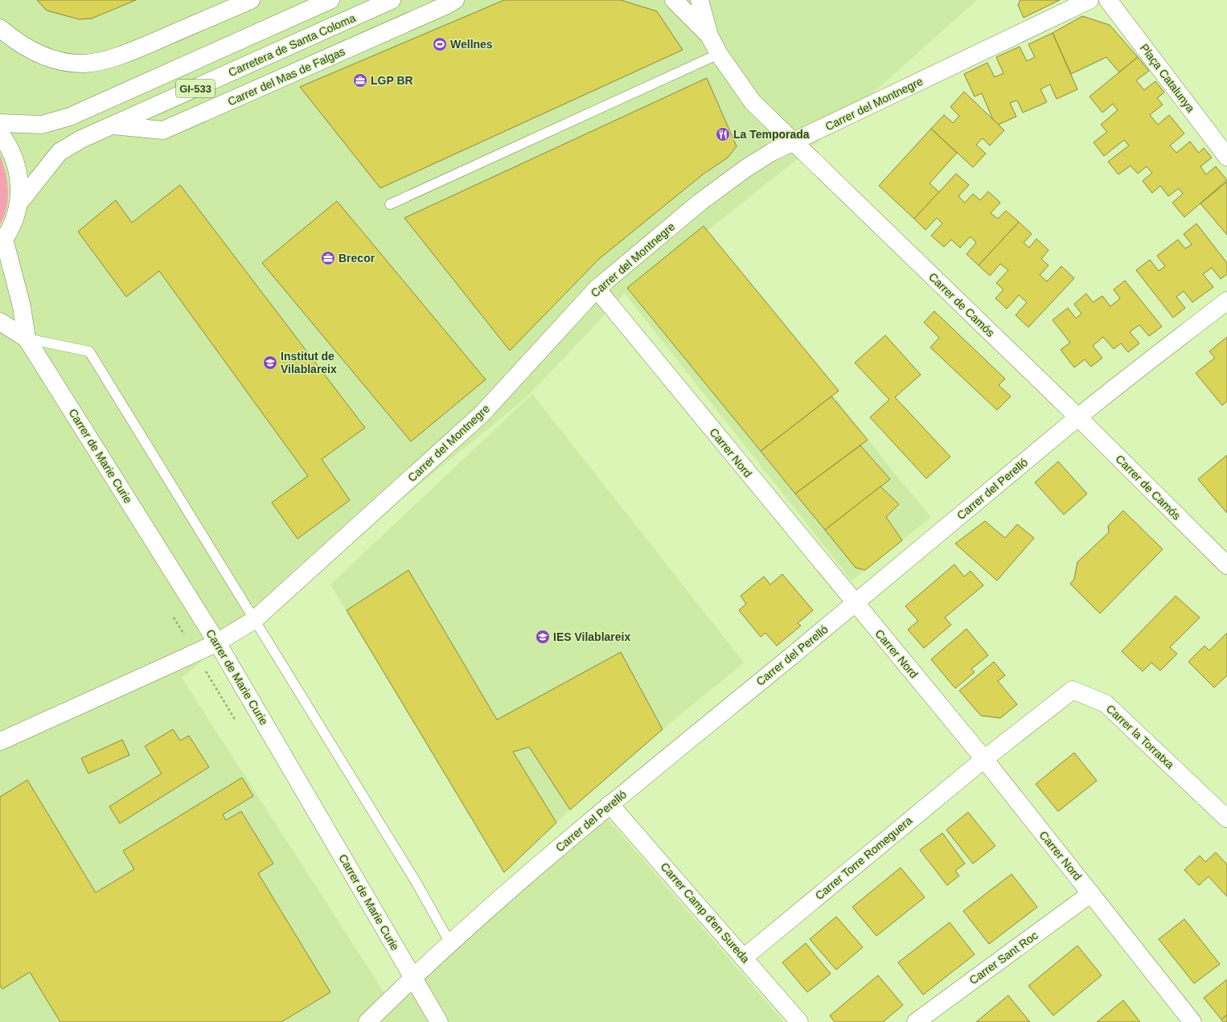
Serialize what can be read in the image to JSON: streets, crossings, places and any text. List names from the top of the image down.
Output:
{
  "streets": {
    "street": [
      "Carretera de Santa Coloma",
      "Carrer del Mas de Falgas",
      "Plaça Catalunya",
      "GI-533",
      "Carrer del Montnegre",
      "Carrer de Camós",
      "Carrer Nord",
      "Carrer de Marie Curie",
      "Carrer del Perelló",
      "Carrer la Torratxa",
      "Carrer Torre Romeguera",
      "Carrer Camp d'en Sureda",
      "Carrer Sant Roc"
    ]
  },
  "crossings": [
    ["Carretera de Santa Coloma", "Carrer del Mas de Falgas"],
    ["Carretera de Santa Coloma", "GI-533"],
    ["GI-533", "Carrer de Marie Curie"],
    ["Carrer del Montnegre", "Carrer de Camós"],
    ["Carrer del Montnegre", "Carrer Nord"],
    ["Carrer del Montnegre", "Carrer de Marie Curie"],
    ["Carrer de Camós", "Carrer del Perelló"],
    ["Carrer Nord", "Carrer del Perelló"],
    ["Carrer Nord", "Carrer la Torratxa"],
    ["Carrer Nord", "Carrer Torre Romeguera"],
    ["Carrer Nord", "Carrer Sant Roc"],
    ["Carrer de Marie Curie", "Carrer del Perelló"],
    ["Carrer del Perelló", "Carrer Camp d'en Sureda"],
    ["Carrer la Torratxa", "Carrer Torre Romeguera"],
    ["Carrer Torre Romeguera", "Carrer Camp d'en Sureda"]
  ],
  "places": {
    "sports": ["Wellnes"],
    "office": ["LGP BR", "Brecor"],
    "restaurant": ["La Temporada"],
    "school or university": ["Institut de Vilablareix", "IES Vilablareix"]
  }
}
